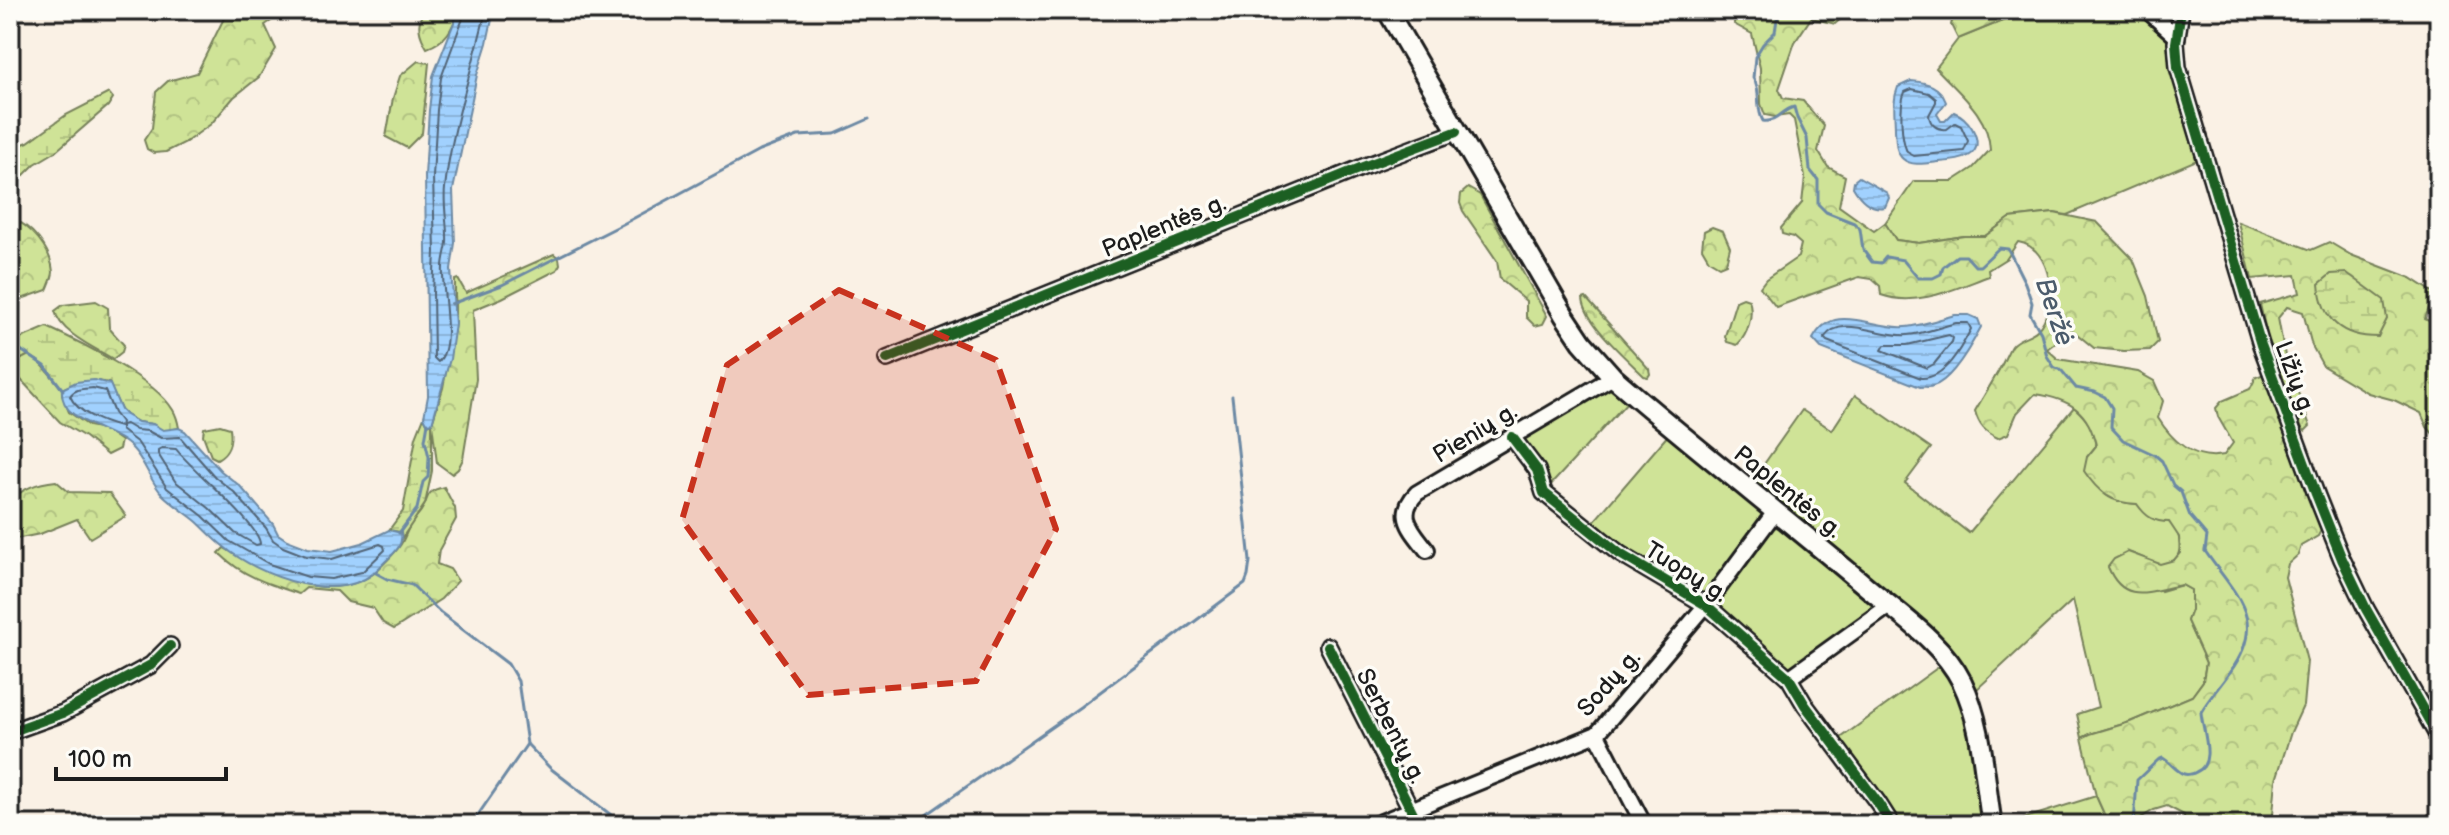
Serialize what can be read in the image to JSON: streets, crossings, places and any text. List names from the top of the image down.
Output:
{
  "streets": {
    "main road": ["Paplentės g."],
    "street": [
      "Ližių g.",
      "Pienių g.",
      "Tuopų g.",
      "Sodų g.",
      "Serbentų g."
    ]
  },
  "crossings": [
    ["Paplentės g.", "Pienių g."],
    ["Paplentės g.", "Sodų g."],
    ["Pienių g.", "Tuopų g."],
    ["Tuopų g.", "Sodų g."],
    ["Sodų g.", "Serbentų g."]
  ],
  "water": ["Beržė"],
  "scale_bar": "100 m"
}
